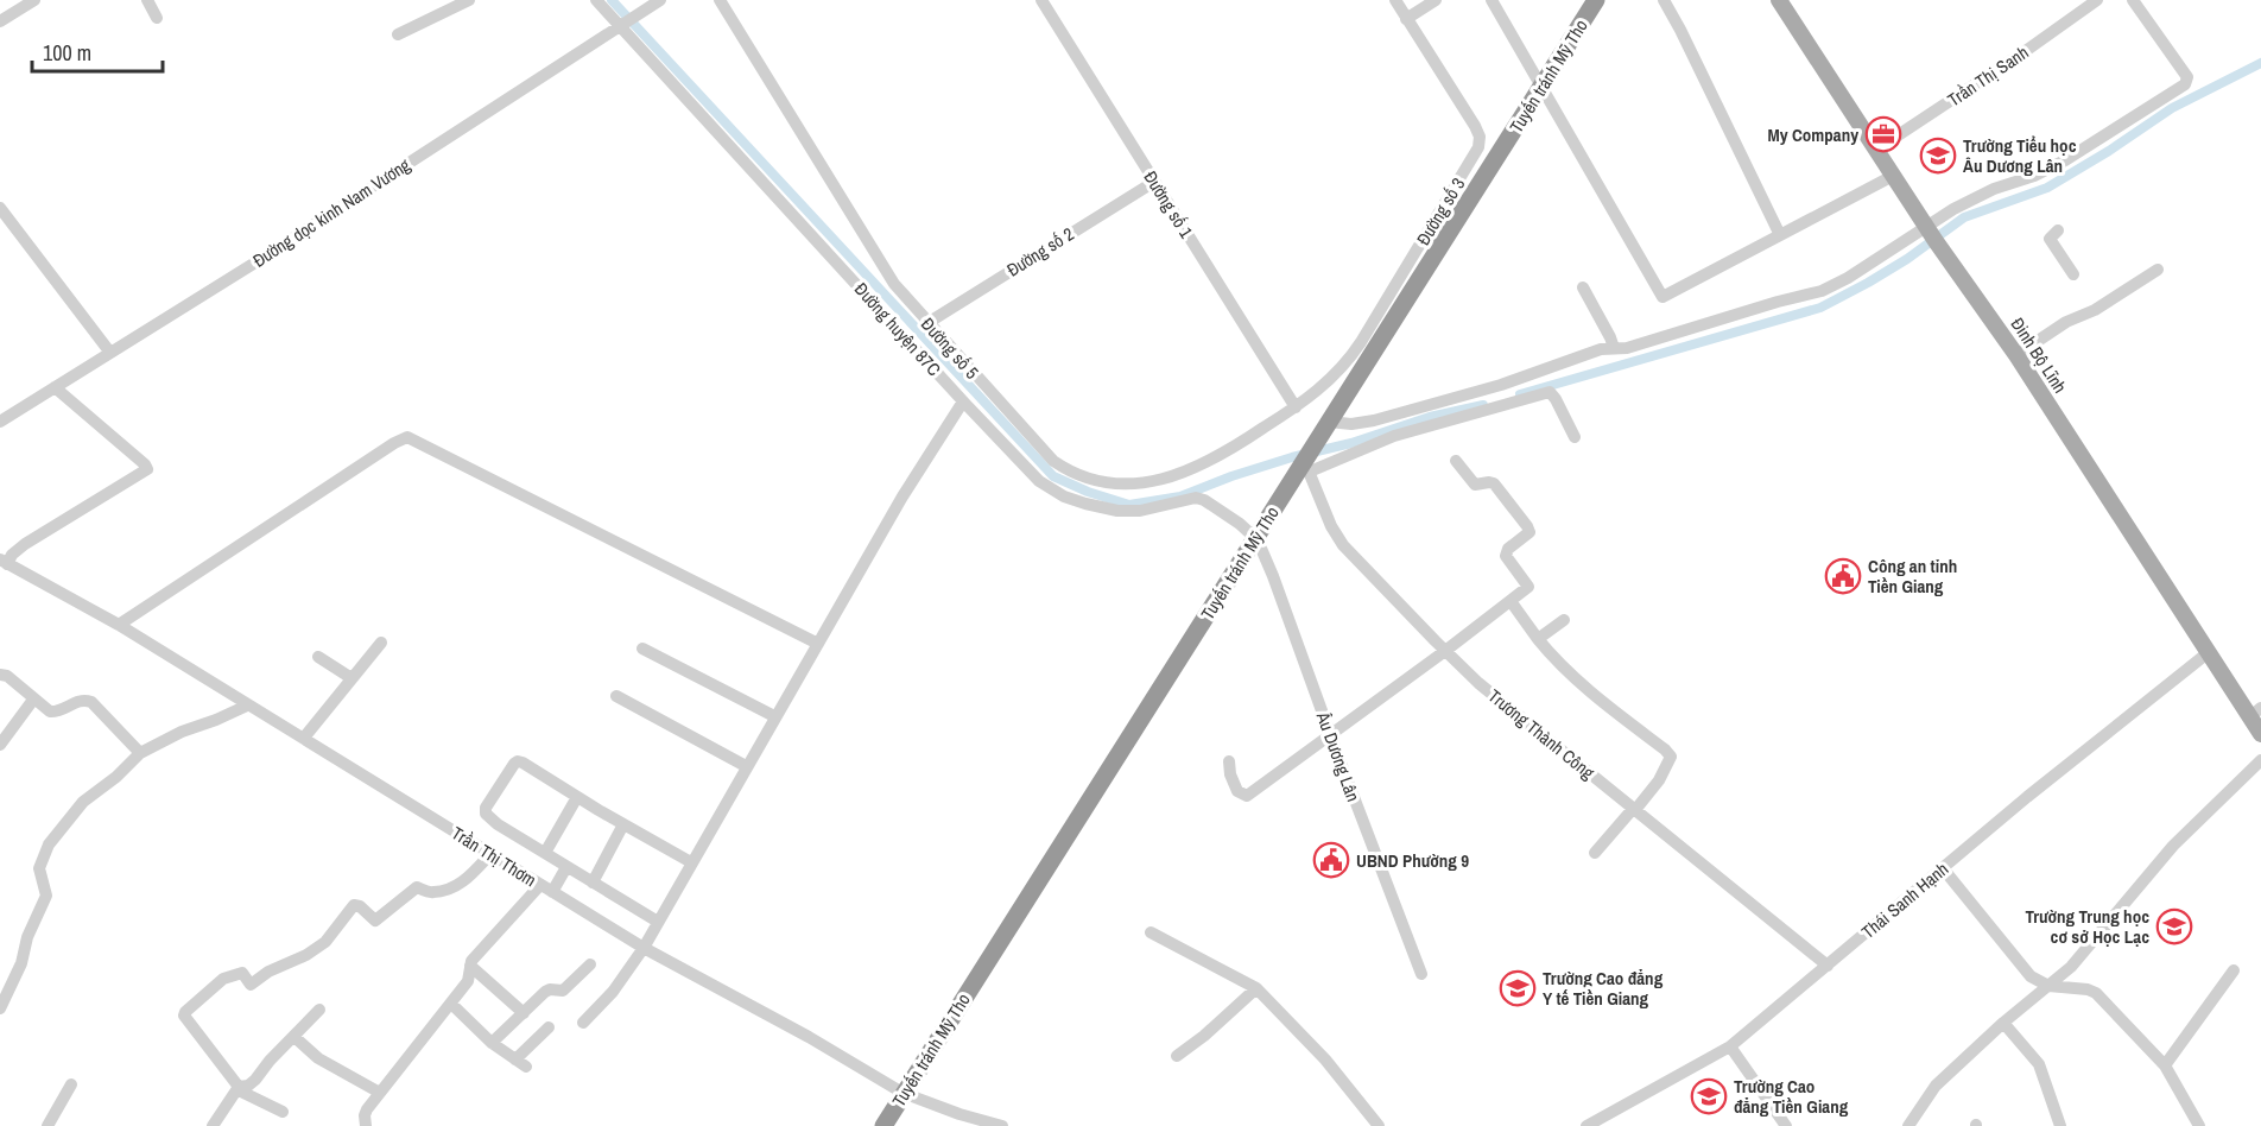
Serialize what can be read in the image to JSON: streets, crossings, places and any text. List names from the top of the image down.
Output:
{
  "streets": {
    "highway": ["Tuyến tránh Mỹ Tho"],
    "main road": ["Đinh Bộ Lĩnh"],
    "street": [
      "Trần Thị Sanh",
      "Đường số 1",
      "Đường số 3",
      "Đường dọc kinh Nam Vương",
      "Đường số 2",
      "Đường huyện 87C",
      "Đường số 5",
      "Trương Thành Công",
      "Âu Dương Lân",
      "Trần Thị Thơm",
      "Thái Sanh Hạnh"
    ]
  },
  "crossings": [
    ["Tuyến tránh Mỹ Tho", "Đường số 3"],
    ["Tuyến tránh Mỹ Tho", "Đường huyện 87C"],
    ["Tuyến tránh Mỹ Tho", "Trương Thành Công"],
    ["Tuyến tránh Mỹ Tho", "Âu Dương Lân"],
    ["Tuyến tránh Mỹ Tho", "Trần Thị Thơm"],
    ["Trần Thị Sanh", "Đinh Bộ Lĩnh"],
    ["Đường số 1", "Đường số 3"],
    ["Đường số 1", "Đường số 2"],
    ["Đường số 1", "Đường số 5"],
    ["Đường số 3", "Đường số 5"],
    ["Đường dọc kinh Nam Vương", "Đường huyện 87C"],
    ["Đường số 2", "Đường số 5"],
    ["Đường huyện 87C", "Âu Dương Lân"],
    ["Đinh Bộ Lĩnh", "Thái Sanh Hạnh"],
    ["Trương Thành Công", "Thái Sanh Hạnh"]
  ],
  "places": {
    "office": ["My Company"],
    "school or university": [
      "Trường Tiểu học Âu Dương Lân",
      "Trường Trung học cơ sở Học Lạc",
      "Trường Cao đẳng Y tế Tiền Giang",
      "Trường Cao đẳng Tiền Giang"
    ],
    "public building": ["Công an tỉnh Tiền Giang", "UBND Phường 9"]
  },
  "scale_bar": "100 m"
}
